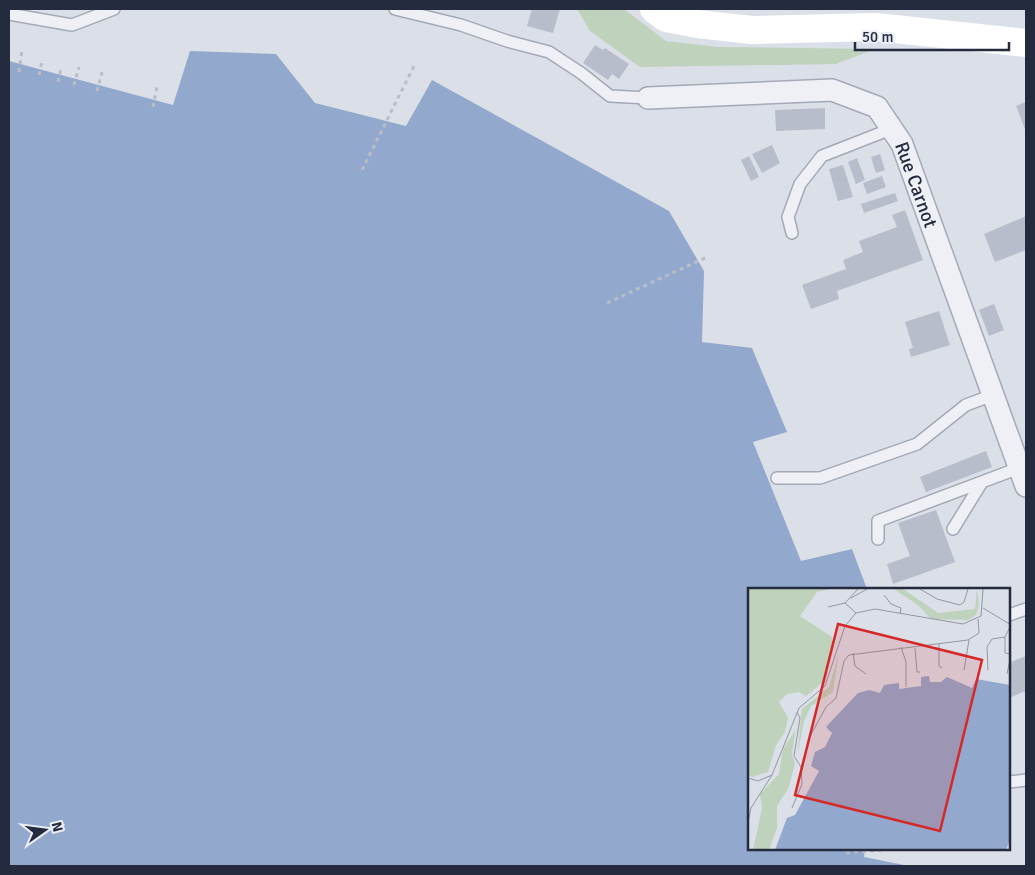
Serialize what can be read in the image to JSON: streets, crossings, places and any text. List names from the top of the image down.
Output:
{
  "streets": {
    "street": ["Rue Carnot"]
  },
  "scale_bar": "50 m",
  "north": "right"
}
